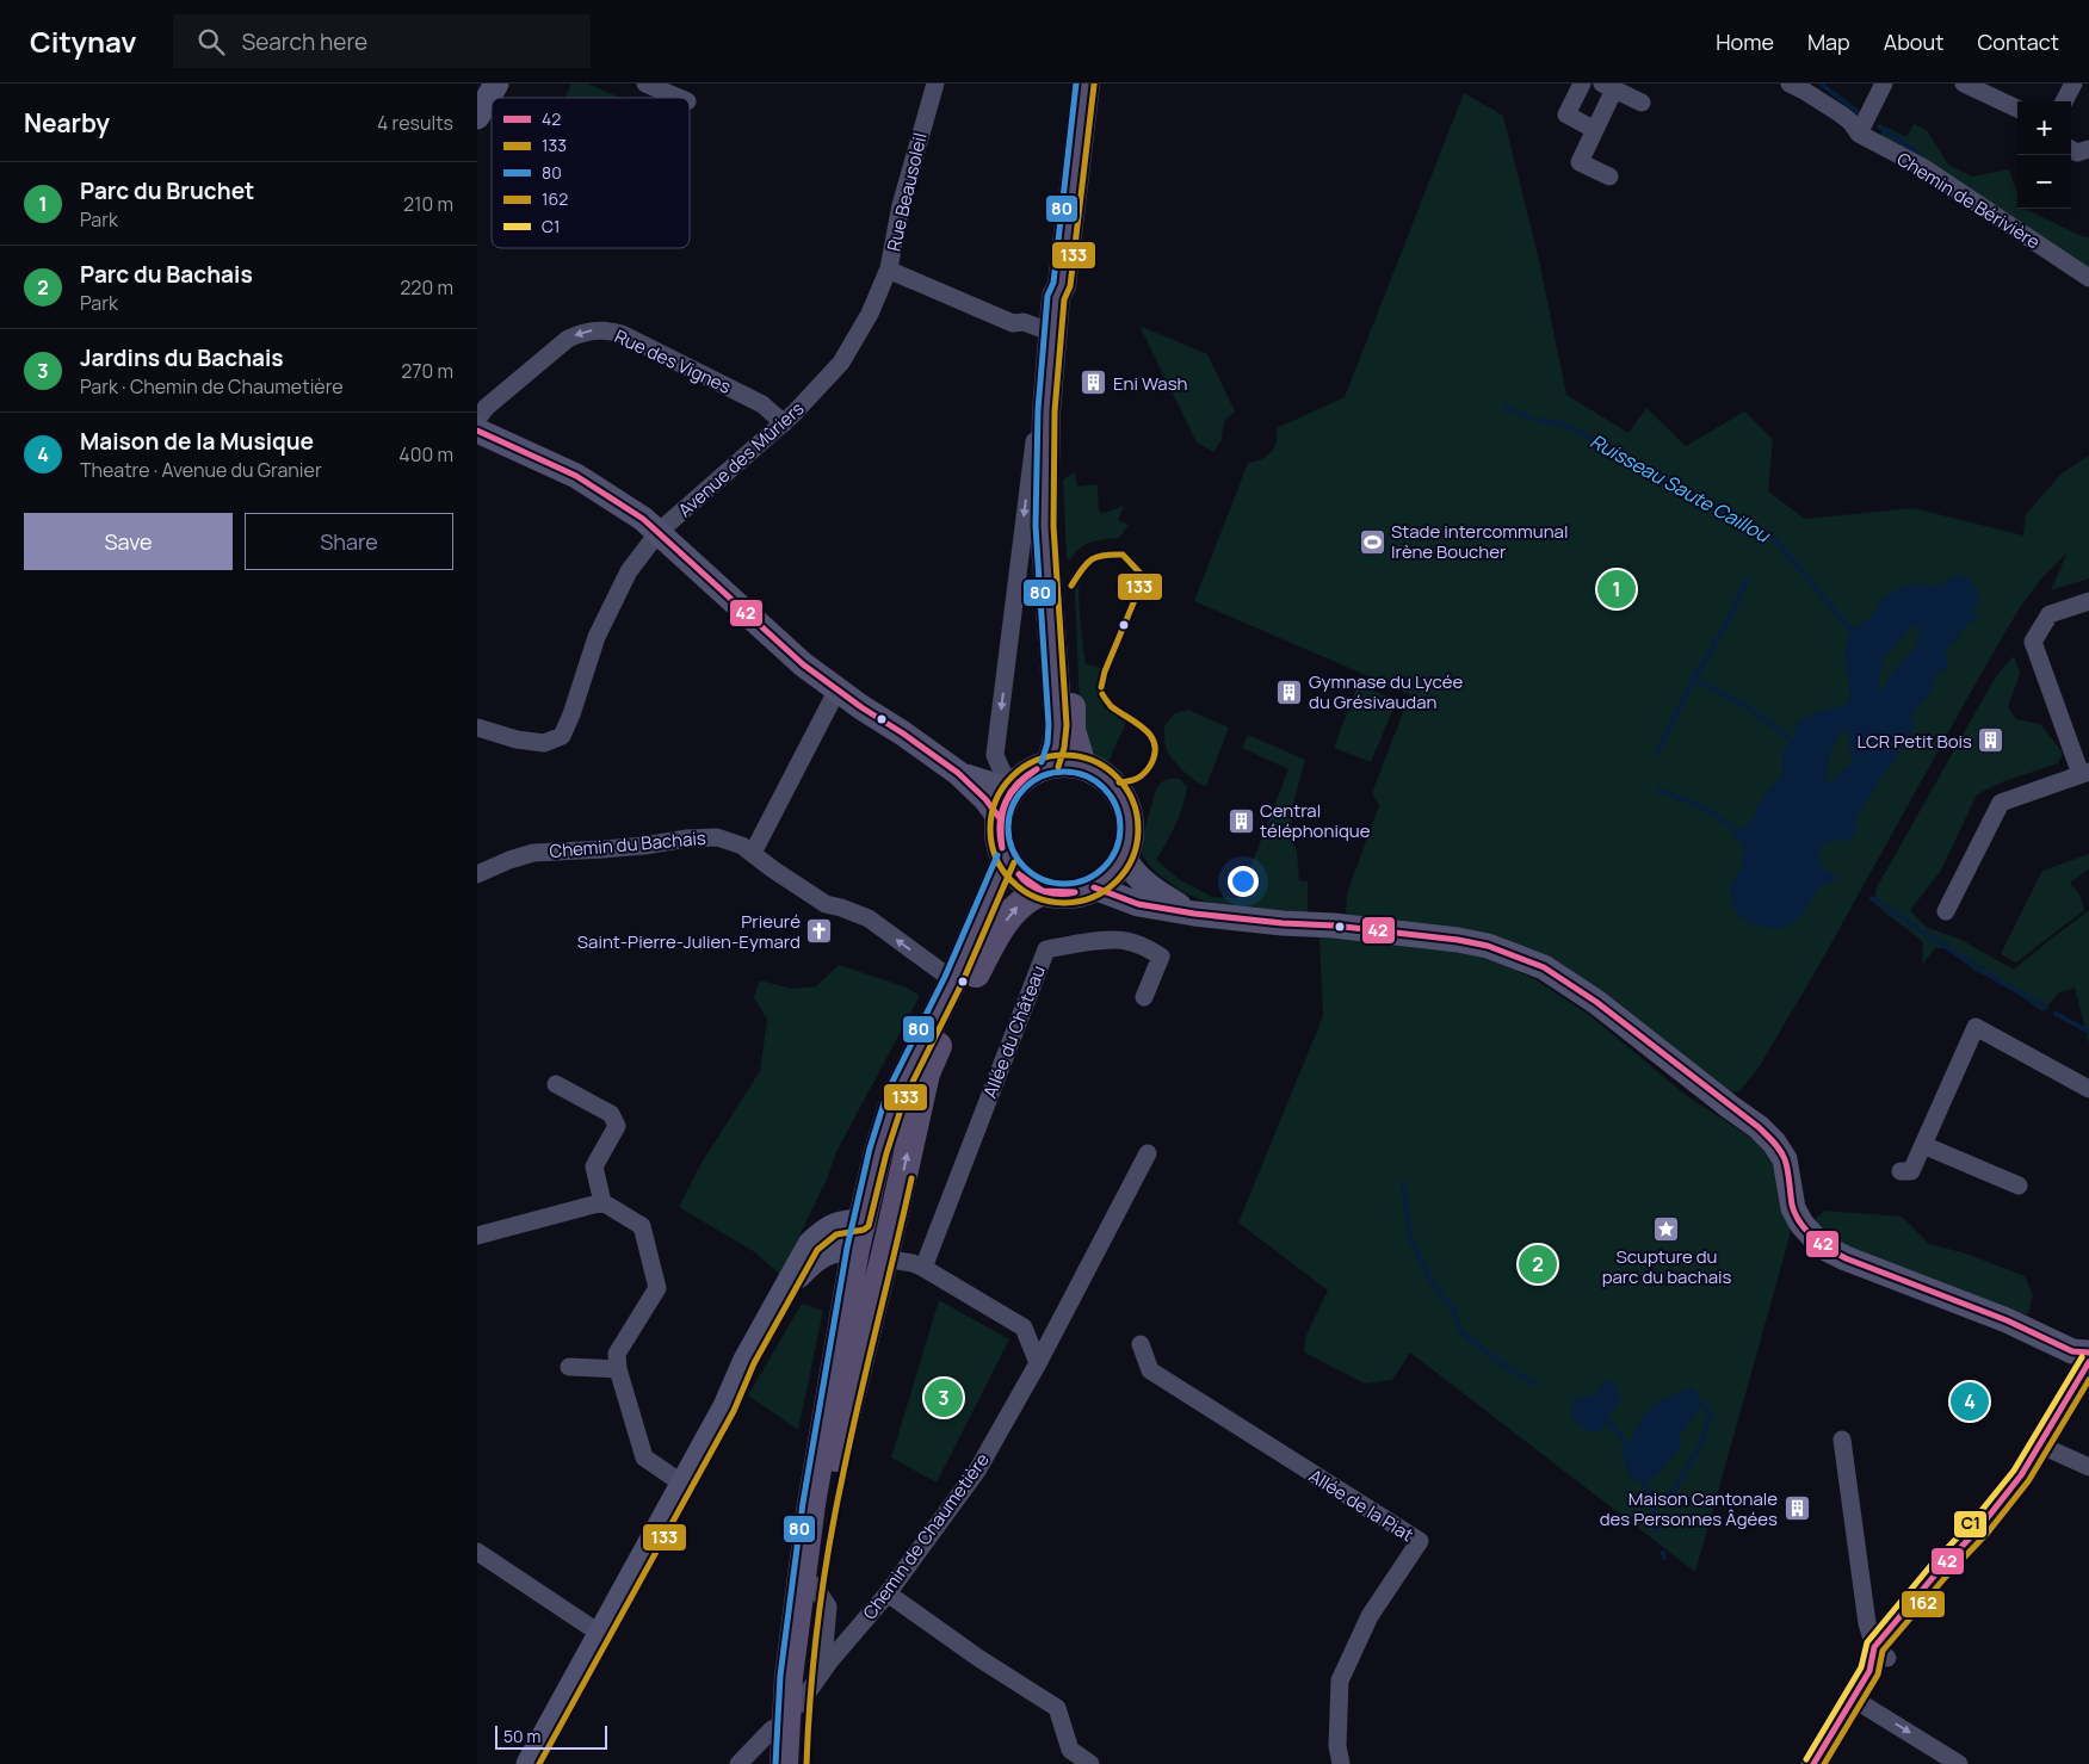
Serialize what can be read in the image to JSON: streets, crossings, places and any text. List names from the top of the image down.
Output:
{
  "streets": {
    "street": [
      "Rue Beausoleil",
      "Chemin de Bérivière",
      "Rue des Vignes",
      "Avenue des Mûriers",
      "Chemin du Bachais",
      "Allée du Château",
      "Allée de la Piat",
      "Chemin de Chaumetière"
    ]
  },
  "crossings": [
    ["Rue Beausoleil", "Avenue des Mûriers"],
    ["Rue des Vignes", "Avenue des Mûriers"]
  ],
  "one_way": ["Rue des Vignes", "Chemin du Bachais"],
  "water": ["Ruisseau Saute Caillou"],
  "places": {
    "building": [
      "Eni Wash",
      "Gymnase du Lycée du Grésivaudan",
      "LCR Petit Bois",
      "Central téléphonique",
      "Maison Cantonale des Personnes Âgées"
    ],
    "sports": ["Stade intercommunal Irène Boucher"],
    "church": ["Prieuré Saint-Pierre-Julien-Eymard"],
    "place": ["Scupture du parc du bachais"]
  },
  "lines": [
    "transit line 80",
    "transit line 133",
    "transit line 42",
    "transit line C1",
    "transit line 162"
  ],
  "legend": [
    "42",
    "133",
    "80",
    "162",
    "C1"
  ],
  "scale_bar": "50 m",
  "page": {
    "header": "Citynav",
    "search": "Search here",
    "nav": [
      "Home",
      "Map",
      "About",
      "Contact"
    ],
    "heading": ["Nearby", "4 results"],
    "map_buttons": ["+", "−"],
    "list": [
      {
        "mark": "1",
        "name": "Parc du Bruchet",
        "note": "Park",
        "value": "210 m"
      },
      {
        "mark": "2",
        "name": "Parc du Bachais",
        "note": "Park",
        "value": "220 m"
      },
      {
        "mark": "3",
        "name": "Jardins du Bachais",
        "note": "Park · Chemin de Chaumetière",
        "value": "270 m"
      },
      {
        "mark": "4",
        "name": "Maison de la Musique",
        "note": "Theatre · Avenue du Granier",
        "value": "400 m"
      }
    ],
    "buttons": ["Save", "Share"],
    "pins": [
      "1",
      "2",
      "3",
      "4"
    ],
    "scale": "50 m"
  }
}
